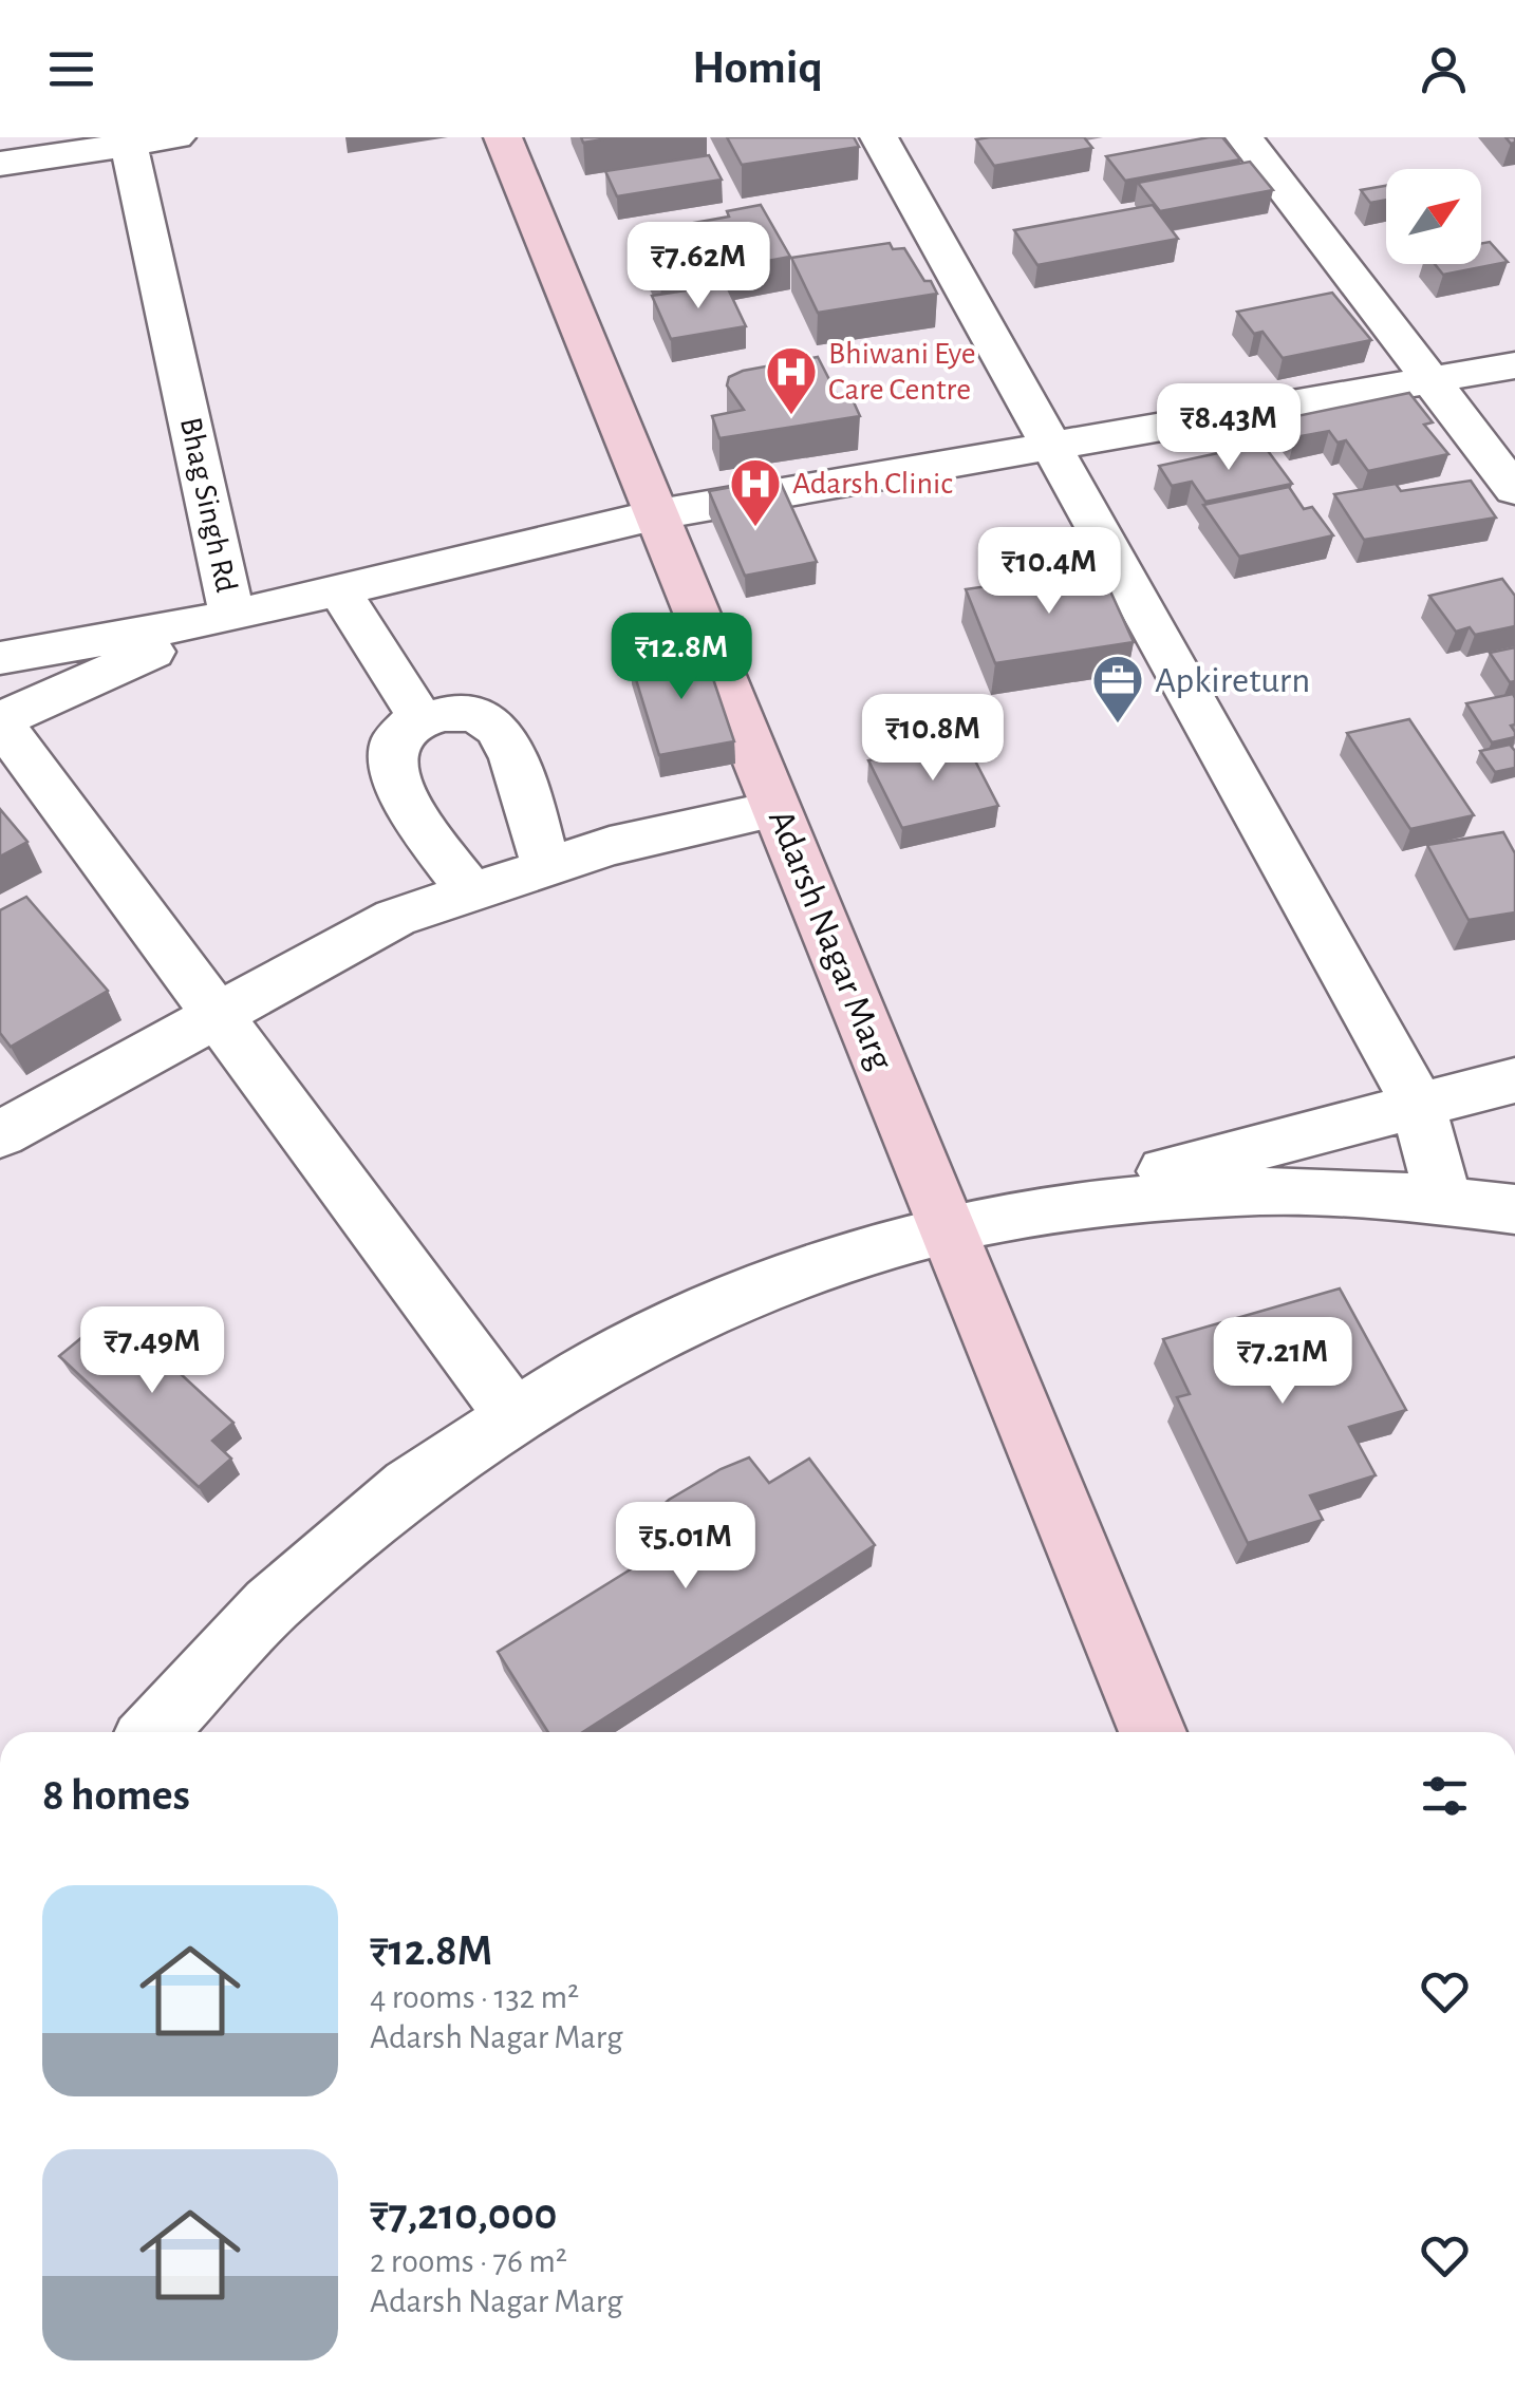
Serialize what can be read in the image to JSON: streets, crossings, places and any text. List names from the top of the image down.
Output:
{
  "streets": {
    "street": ["Bhag Singh Rd", "Adarsh Nagar Marg"]
  },
  "places": {
    "hospital": ["Bhiwani Eye Care Centre", "Adarsh Clinic"],
    "office": ["Apkireturn"]
  },
  "north": "top right",
  "page": {
    "header": "Homiq",
    "price": [
      "₹7.62M",
      "₹8.43M",
      "₹10.4M",
      "₹12.8M",
      "₹10.8M",
      "₹7.49M",
      "₹7.21M",
      "₹5.01M"
    ],
    "heading": "8 homes",
    "list": [
      {
        "name": "₹12.8M",
        "note": "4 rooms · 132 m² · Adarsh Nagar Marg"
      },
      {
        "name": "₹7,210,000",
        "note": "2 rooms · 76 m² · Adarsh Nagar Marg"
      }
    ]
  }
}
